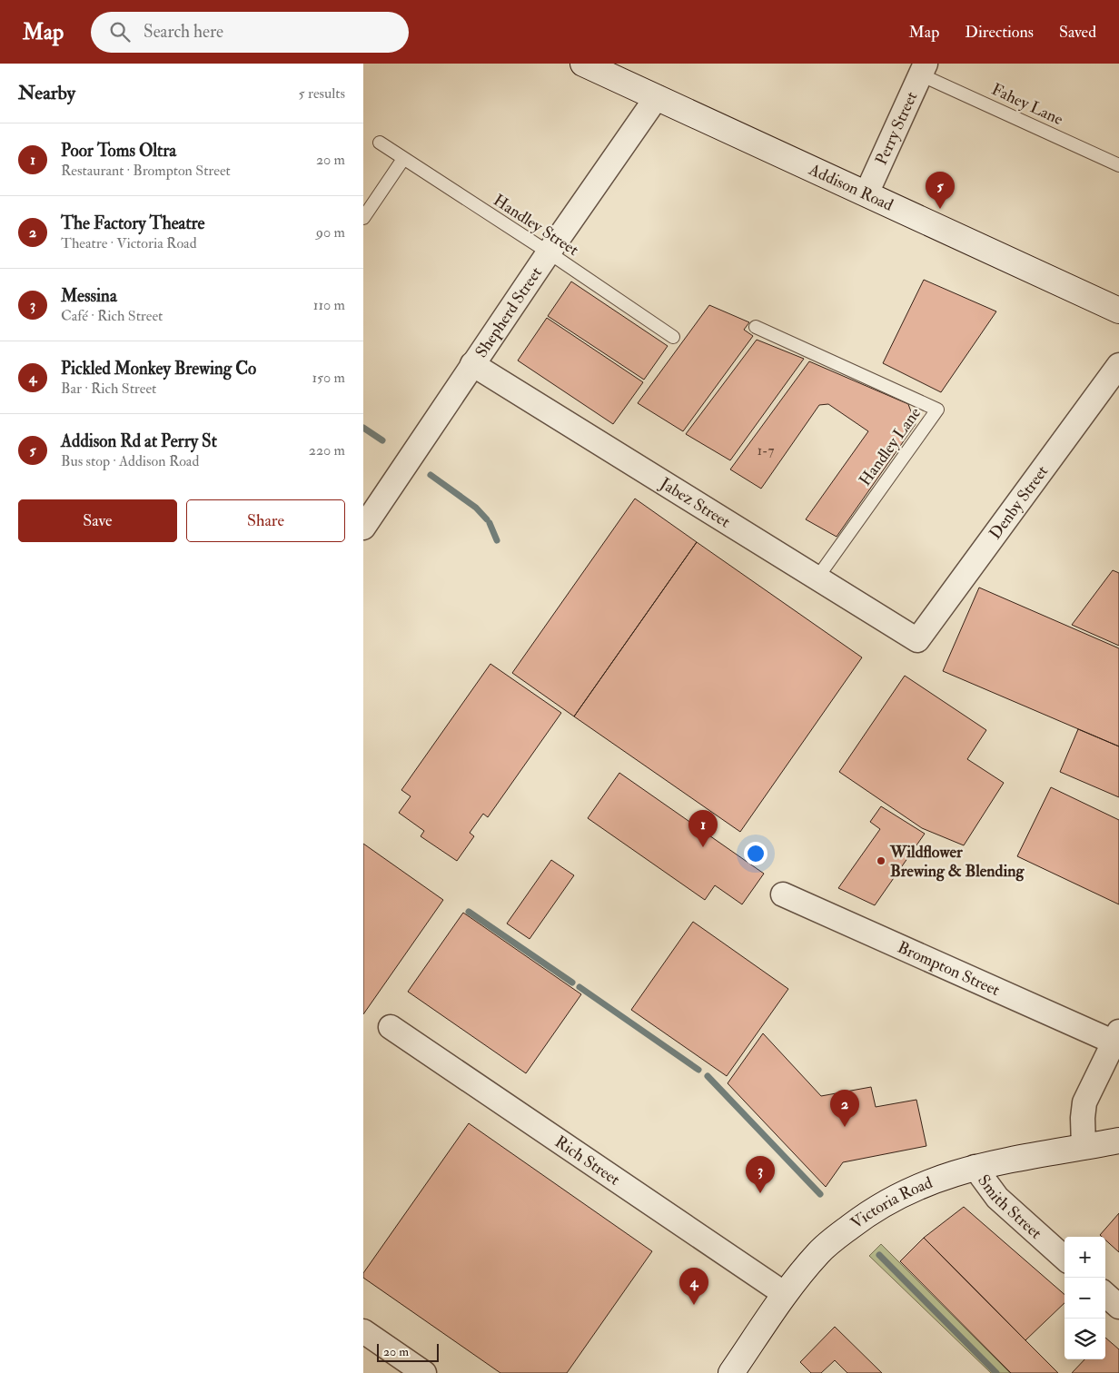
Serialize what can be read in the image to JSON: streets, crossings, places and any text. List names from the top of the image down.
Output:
{
  "streets": {
    "main road": ["Addison Road", "Victoria Road"],
    "street": [
      "Perry Street",
      "Shepherd Street",
      "Jabez Street",
      "Denby Street",
      "Brompton Street",
      "Rich Street",
      "Smith Street"
    ],
    "lane": ["Fahey Lane", "Handley Street", "Handley Lane"]
  },
  "crossings": [
    ["Fahey Lane", "Perry Street"],
    ["Perry Street", "Addison Road"],
    ["Addison Road", "Shepherd Street"],
    ["Handley Street", "Shepherd Street"],
    ["Shepherd Street", "Jabez Street"],
    ["Handley Lane", "Jabez Street"],
    ["Jabez Street", "Denby Street"],
    ["Rich Street", "Victoria Road"],
    ["Victoria Road", "Smith Street"]
  ],
  "places": ["Wildflower Brewing & Blending"],
  "house_numbers": ["1-7"],
  "scale_bar": "20 m",
  "page": {
    "header": "Map",
    "search": "Search here",
    "nav": ["Map", "Directions", "Saved"],
    "heading": ["Nearby", "5 results"],
    "list": [
      {
        "mark": "1",
        "name": "Poor Toms Oltra",
        "note": "Restaurant · Brompton Street",
        "value": "20 m"
      },
      {
        "mark": "2",
        "name": "The Factory Theatre",
        "note": "Theatre · Victoria Road",
        "value": "90 m"
      },
      {
        "mark": "3",
        "name": "Messina",
        "note": "Café · Rich Street",
        "value": "110 m"
      },
      {
        "mark": "4",
        "name": "Pickled Monkey Brewing Co",
        "note": "Bar · Rich Street",
        "value": "150 m"
      },
      {
        "mark": "5",
        "name": "Addison Rd at Perry St",
        "note": "Bus stop · Addison Road",
        "value": "220 m"
      }
    ],
    "pins": [
      "5",
      "1",
      "2",
      "3",
      "4"
    ],
    "buttons": ["Save", "Share"],
    "map_buttons": ["+", "−"],
    "scale": "20 m"
  }
}
